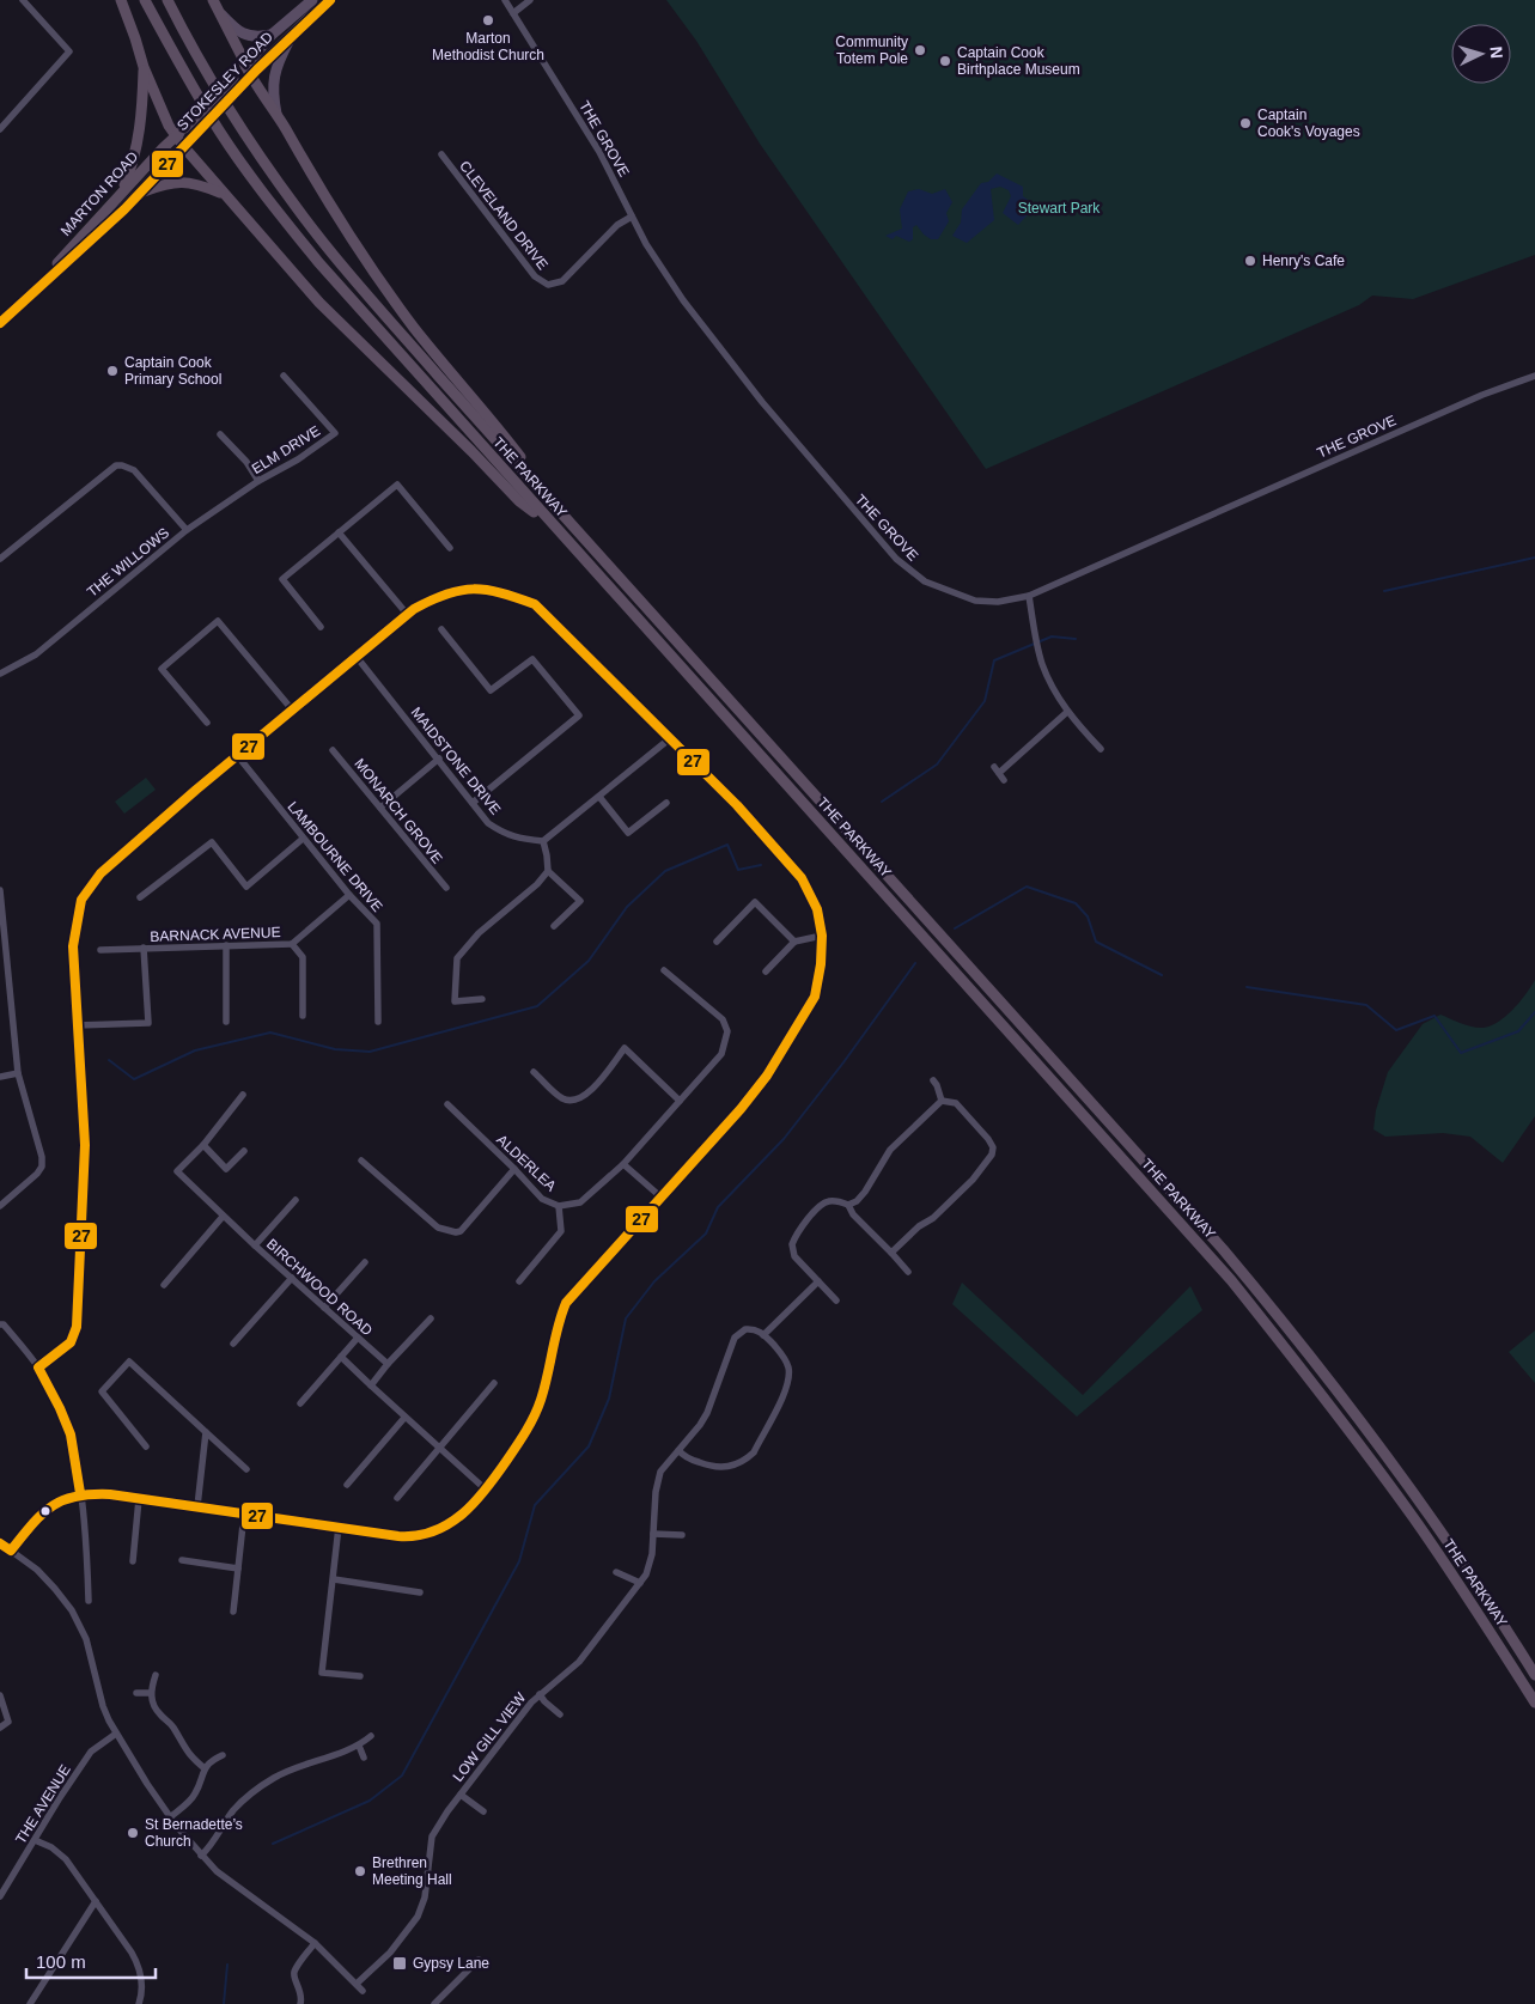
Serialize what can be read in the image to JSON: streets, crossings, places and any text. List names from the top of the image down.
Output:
{
  "streets": {
    "highway": ["STOKESLEY ROAD", "MARTON ROAD", "THE PARKWAY"],
    "street": [
      "THE GROVE",
      "CLEVELAND DRIVE",
      "ELM DRIVE",
      "THE WILLOWS",
      "MAIDSTONE DRIVE",
      "MONARCH GROVE",
      "LAMBOURNE DRIVE",
      "BARNACK AVENUE",
      "ALDERLEA",
      "BIRCHWOOD ROAD",
      "LOW GILL VIEW",
      "THE AVENUE"
    ]
  },
  "crossings": [
    ["STOKESLEY ROAD", "MARTON ROAD"],
    ["THE GROVE", "CLEVELAND DRIVE"],
    ["ELM DRIVE", "THE WILLOWS"],
    ["LAMBOURNE DRIVE", "BARNACK AVENUE"]
  ],
  "parks": ["Stewart Park"],
  "places": {
    "other": [
      "Marton Methodist Church",
      "Community Totem Pole",
      "Captain Cook Birthplace Museum",
      "Captain Cook's Voyages",
      "Henry's Cafe",
      "Captain Cook Primary School",
      "St Bernadette’s Church",
      "Brethren Meeting Hall"
    ],
    "transit": ["Gypsy Lane"]
  },
  "lines": ["transit line 27"],
  "scale_bar": "100 m",
  "north": "right"
}
